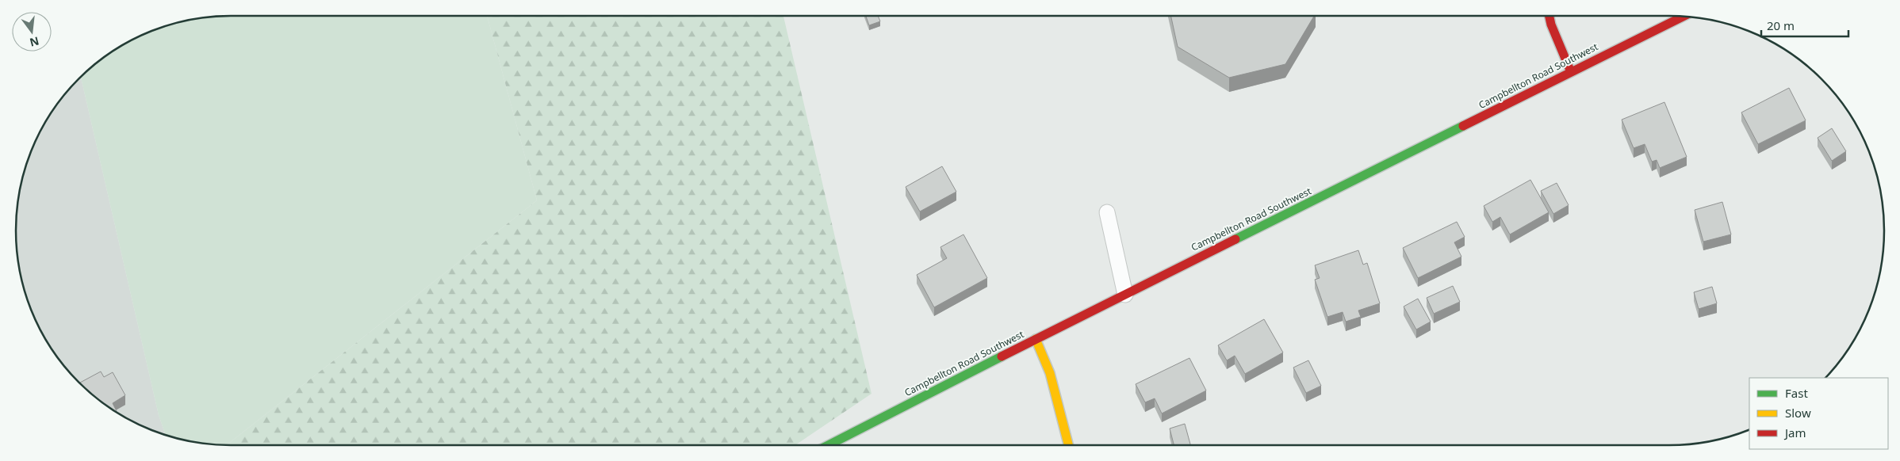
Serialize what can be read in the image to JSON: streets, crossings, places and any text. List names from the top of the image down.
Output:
{
  "streets": {
    "main road": ["Campbellton Road Southwest"]
  },
  "legend": ["Fast", "Slow", "Jam"],
  "scale_bar": "20 m",
  "north": "bottom"
}
